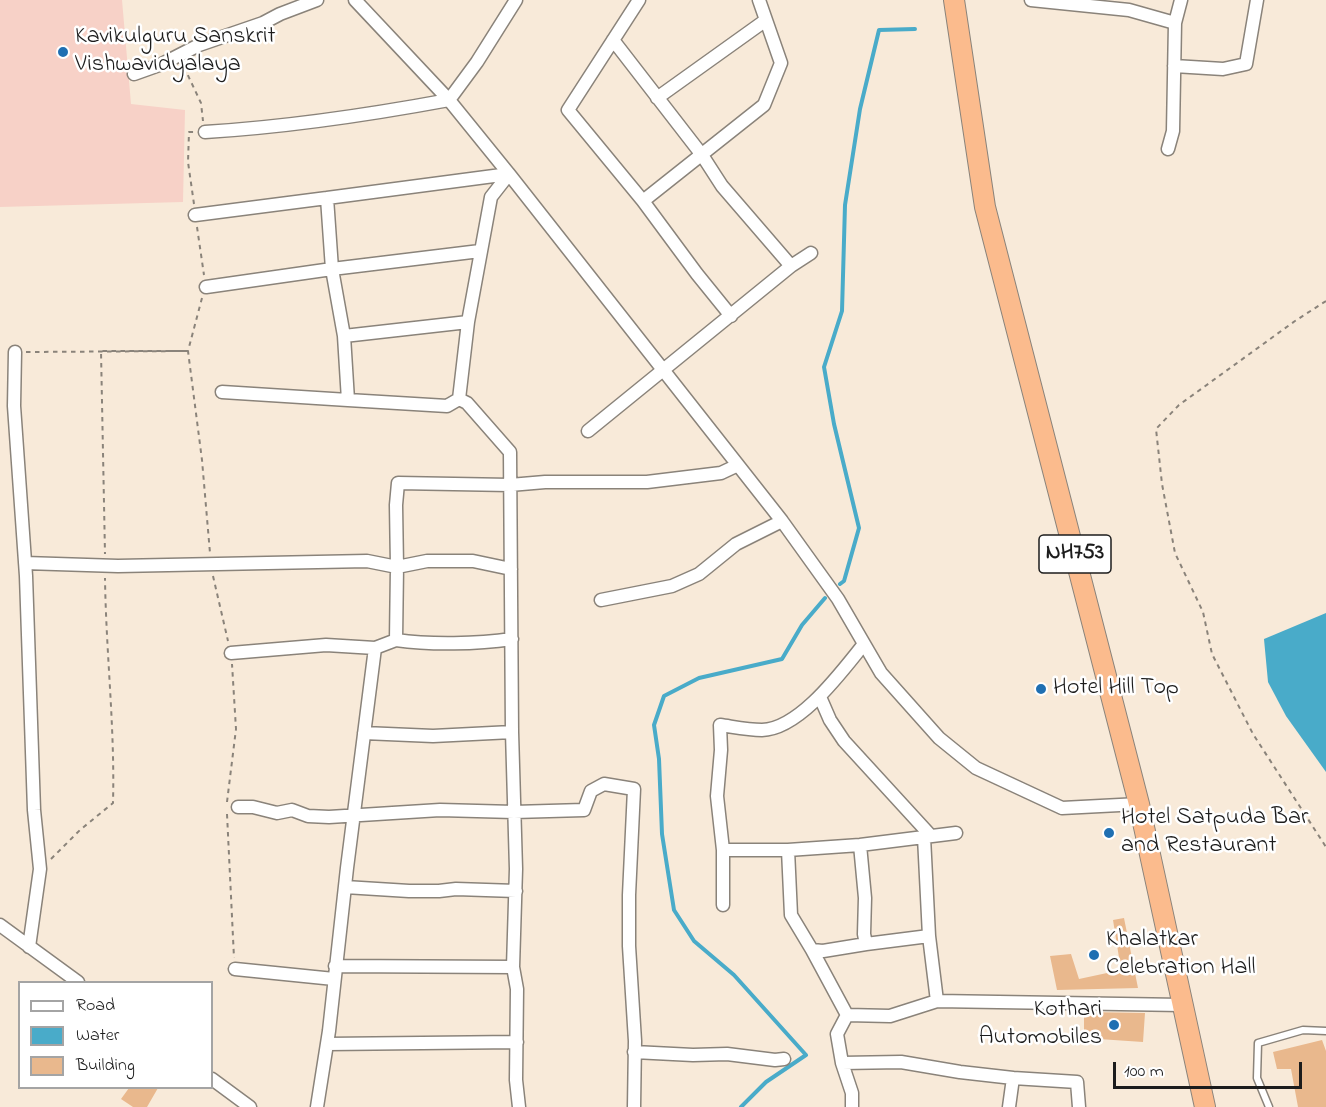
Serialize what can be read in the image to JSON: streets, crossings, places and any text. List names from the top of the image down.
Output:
{
  "streets": {
    "highway": ["NH753"]
  },
  "places": [
    "Kavikulguru Sanskrit Vishwavidyalaya",
    "Hotel Hill Top",
    "Hotel Satpuda Bar and Restaurant",
    "Khalatkar Celebration Hall",
    "Kothari Automobiles"
  ],
  "legend": ["Road", "Water", "Building"],
  "scale_bar": "100 m"
}
